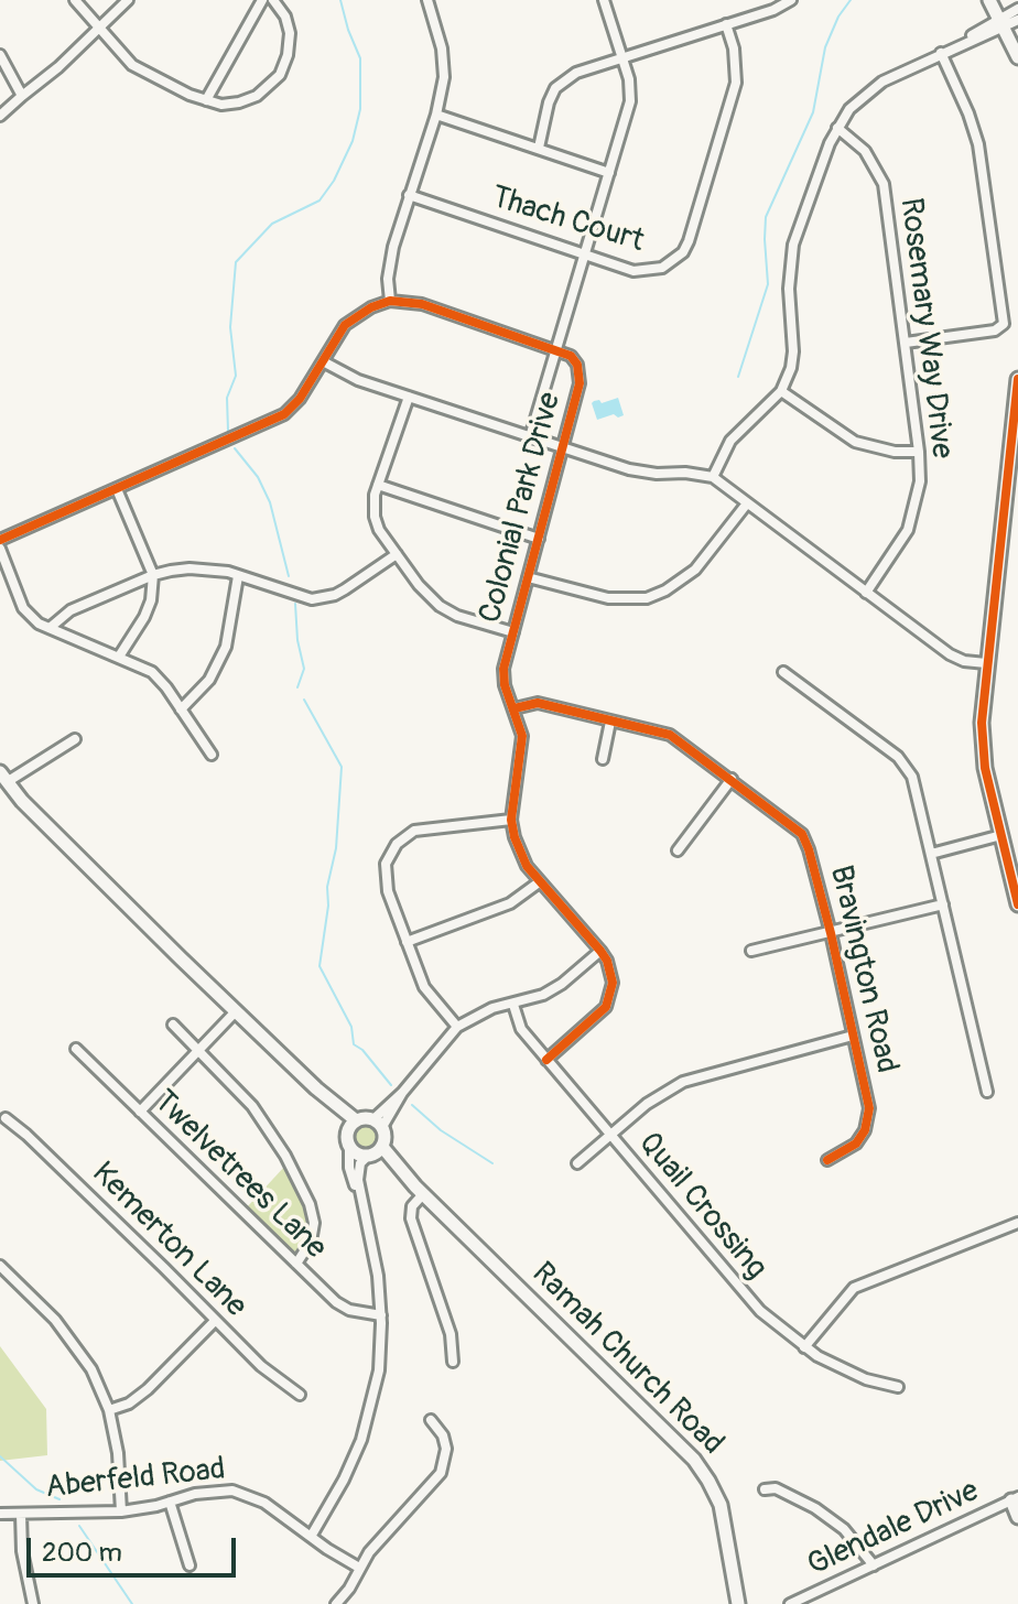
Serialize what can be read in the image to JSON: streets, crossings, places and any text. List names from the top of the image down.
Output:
{
  "streets": {
    "main road": ["Ramah Church Road"],
    "street": [
      "Thach Court",
      "Rosemary Way Drive",
      "Colonial Park Drive",
      "Bravington Road",
      "Twelvetrees Lane",
      "Quail Crossing",
      "Kemerton Lane",
      "Aberfeld Road",
      "Glendale Drive"
    ]
  },
  "crossings": [
    ["Colonial Park Drive", "Bravington Road"],
    ["Colonial Park Drive", "Quail Crossing"]
  ],
  "scale_bar": "200 m"
}
